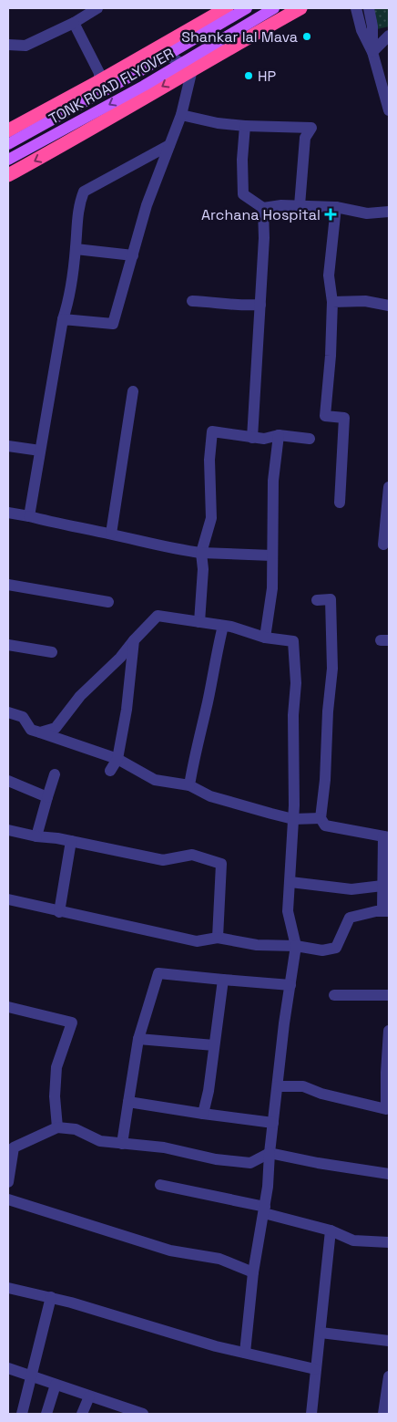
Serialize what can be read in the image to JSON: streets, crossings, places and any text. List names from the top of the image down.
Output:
{
  "streets": {
    "main road": ["TONK ROAD FLYOVER"]
  },
  "places": {
    "other": ["Shankar lal Mava", "HP"],
    "health": ["Archana Hospital"]
  }
}
